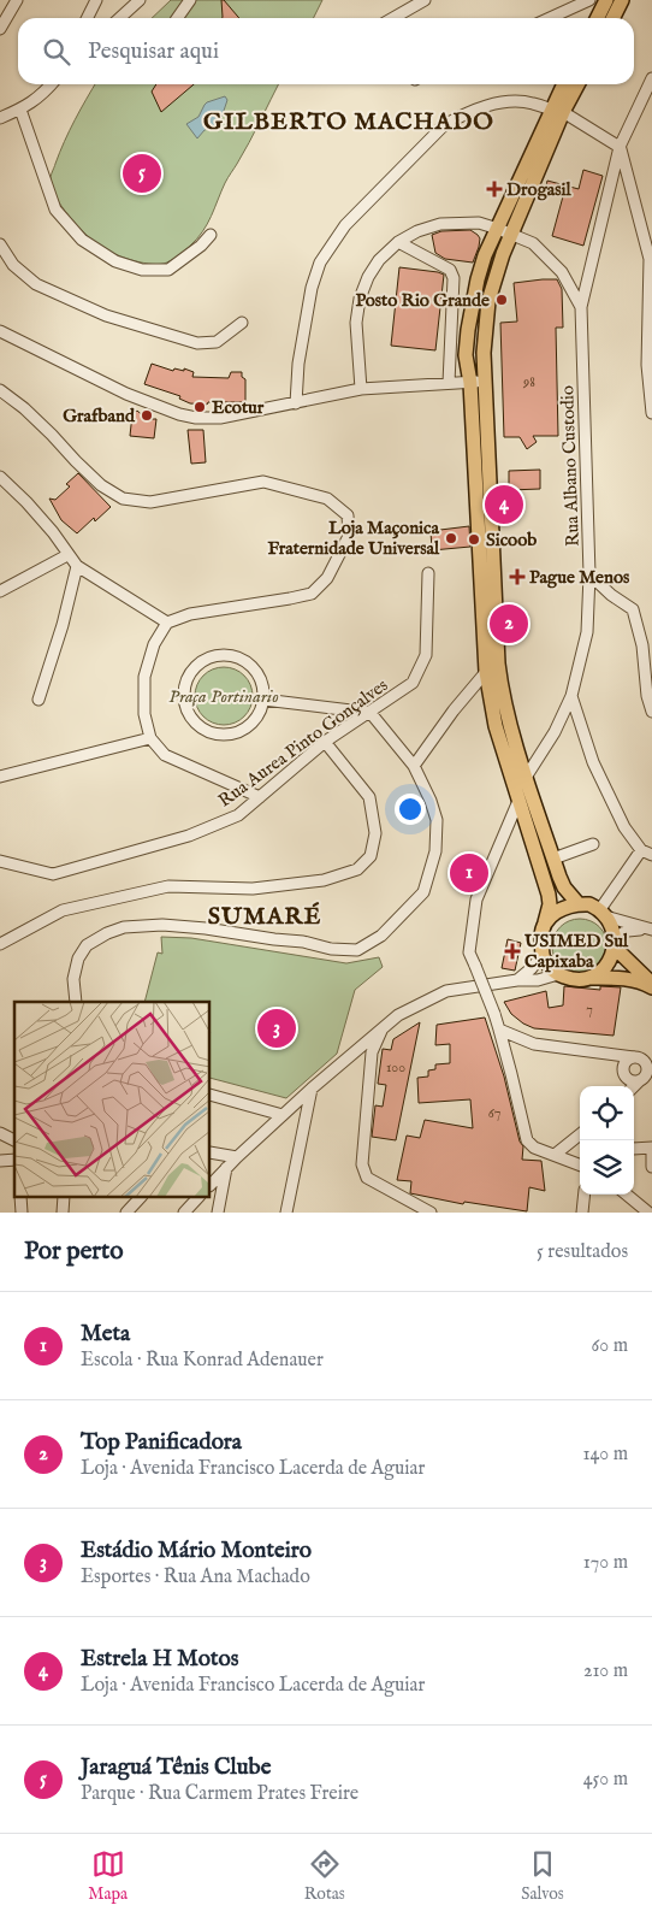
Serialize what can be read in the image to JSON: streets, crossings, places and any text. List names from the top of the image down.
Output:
{
  "streets": {
    "street": ["Rua Albano Custodio", "Rua Aurea Pinto Gonçalves"]
  },
  "districts": ["GILBERTO MACHADO", "SUMARÉ"],
  "parks": ["Praça Portinario"],
  "places": {
    "health": ["Drogasil", "Pague Menos", "USIMED Sul Capixaba"],
    "other": [
      "Posto Rio Grande",
      "Ecotur",
      "Grafband",
      "Loja Maçonica Fraternidade Universal",
      "Sicoob"
    ]
  },
  "house_numbers": [
    "98",
    "7",
    "100",
    "67"
  ],
  "page": {
    "search": "Pesquisar aqui",
    "pins": [
      "5",
      "4",
      "2",
      "1",
      "3"
    ],
    "heading": ["Por perto", "5 resultados"],
    "list": [
      {
        "mark": "1",
        "name": "Meta",
        "note": "Escola · Rua Konrad Adenauer",
        "value": "60 m"
      },
      {
        "mark": "2",
        "name": "Top Panificadora",
        "note": "Loja · Avenida Francisco Lacerda de Aguiar",
        "value": "140 m"
      },
      {
        "mark": "3",
        "name": "Estádio Mário Monteiro",
        "note": "Esportes · Rua Ana Machado",
        "value": "170 m"
      },
      {
        "mark": "4",
        "name": "Estrela H Motos",
        "note": "Loja · Avenida Francisco Lacerda de Aguiar",
        "value": "210 m"
      },
      {
        "mark": "5",
        "name": "Jaraguá Tênis Clube",
        "note": "Parque · Rua Carmem Prates Freire",
        "value": "450 m"
      }
    ],
    "nav": ["Mapa", "Rotas", "Salvos"]
  }
}
